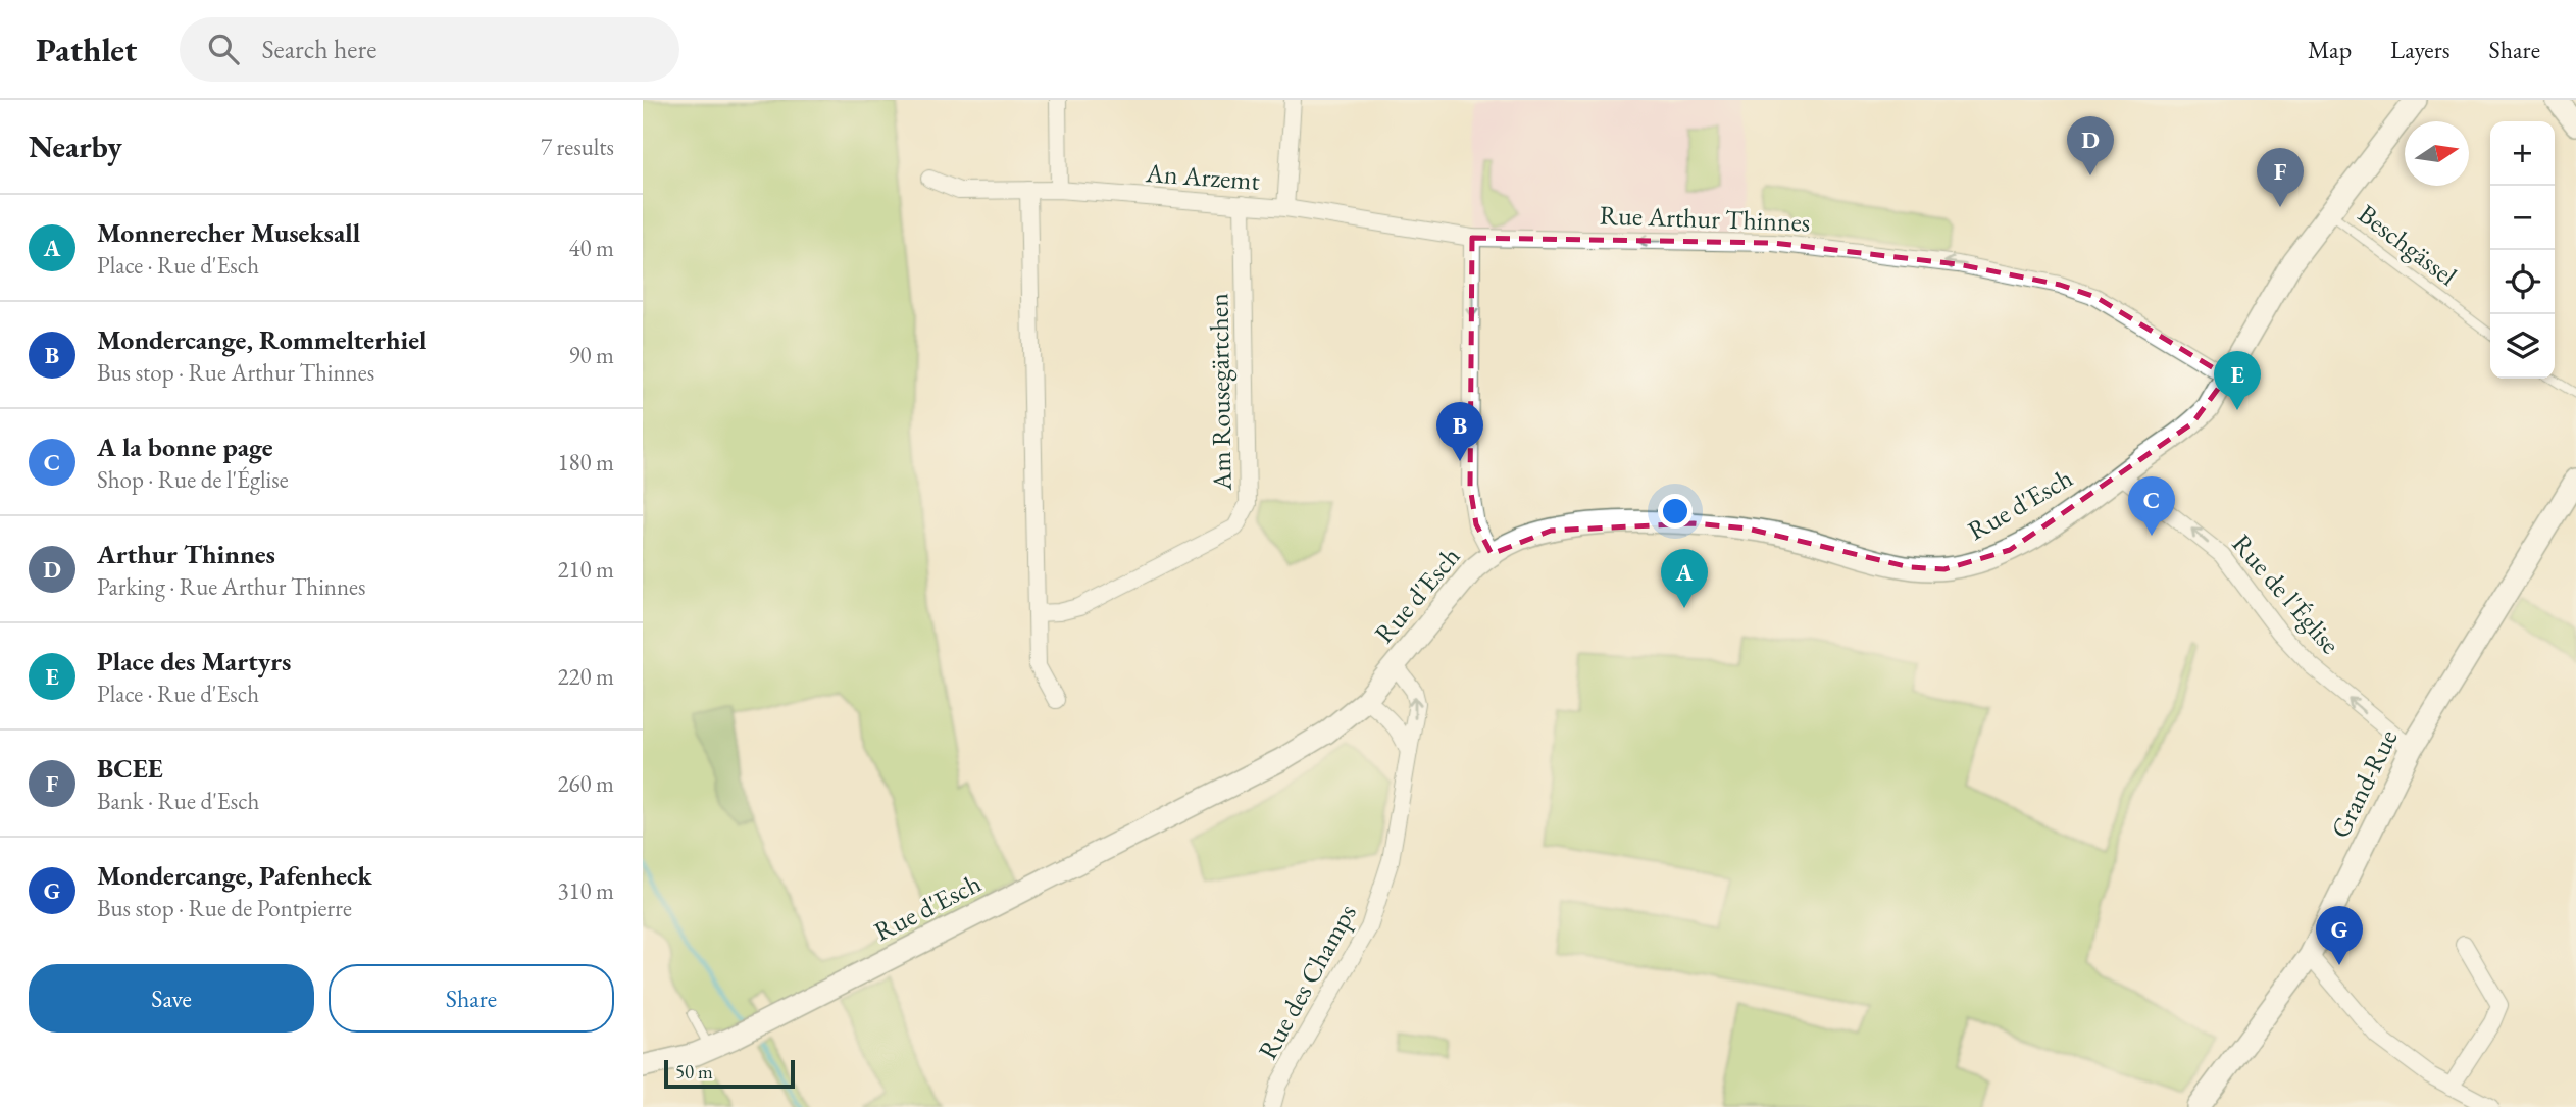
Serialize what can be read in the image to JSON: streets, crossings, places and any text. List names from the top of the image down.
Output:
{
  "streets": {
    "main road": ["Rue d'Esch", "Grand-Rue"],
    "street": [
      "An Arzemt",
      "Rue Arthur Thinnes",
      "Am Rousegärtchen",
      "Rue de l'Église",
      "Rue des Champs"
    ],
    "lane": ["Beschgässel"]
  },
  "crossings": [
    ["An Arzemt", "Rue Arthur Thinnes"],
    ["An Arzemt", "Am Rousegärtchen"],
    ["Rue Arthur Thinnes", "Rue d'Esch"],
    ["Beschgässel", "Rue d'Esch"],
    ["Rue d'Esch", "Rue de l'Église"],
    ["Rue d'Esch", "Rue des Champs"],
    ["Rue de l'Église", "Grand-Rue"]
  ],
  "one_way": ["Rue Arthur Thinnes", "Rue de l'Église"],
  "scale_bar": "50 m",
  "north": "right",
  "page": {
    "header": "Pathlet",
    "search": "Search here",
    "nav": ["Map", "Layers", "Share"],
    "heading": ["Nearby", "7 results"],
    "pins": [
      "D",
      "F",
      "E",
      "B",
      "C",
      "A",
      "G"
    ],
    "map_buttons": ["+", "−"],
    "list": [
      {
        "mark": "A",
        "name": "Monnerecher Museksall",
        "note": "Place · Rue d'Esch",
        "value": "40 m"
      },
      {
        "mark": "B",
        "name": "Mondercange, Rommelterhiel",
        "note": "Bus stop · Rue Arthur Thinnes",
        "value": "90 m"
      },
      {
        "mark": "C",
        "name": "A la bonne page",
        "note": "Shop · Rue de l'Église",
        "value": "180 m"
      },
      {
        "mark": "D",
        "name": "Arthur Thinnes",
        "note": "Parking · Rue Arthur Thinnes",
        "value": "210 m"
      },
      {
        "mark": "E",
        "name": "Place des Martyrs",
        "note": "Place · Rue d'Esch",
        "value": "220 m"
      },
      {
        "mark": "F",
        "name": "BCEE",
        "note": "Bank · Rue d'Esch",
        "value": "260 m"
      },
      {
        "mark": "G",
        "name": "Mondercange, Pafenheck",
        "note": "Bus stop · Rue de Pontpierre",
        "value": "310 m"
      }
    ],
    "buttons": ["Save", "Share"],
    "scale": "50 m"
  }
}
